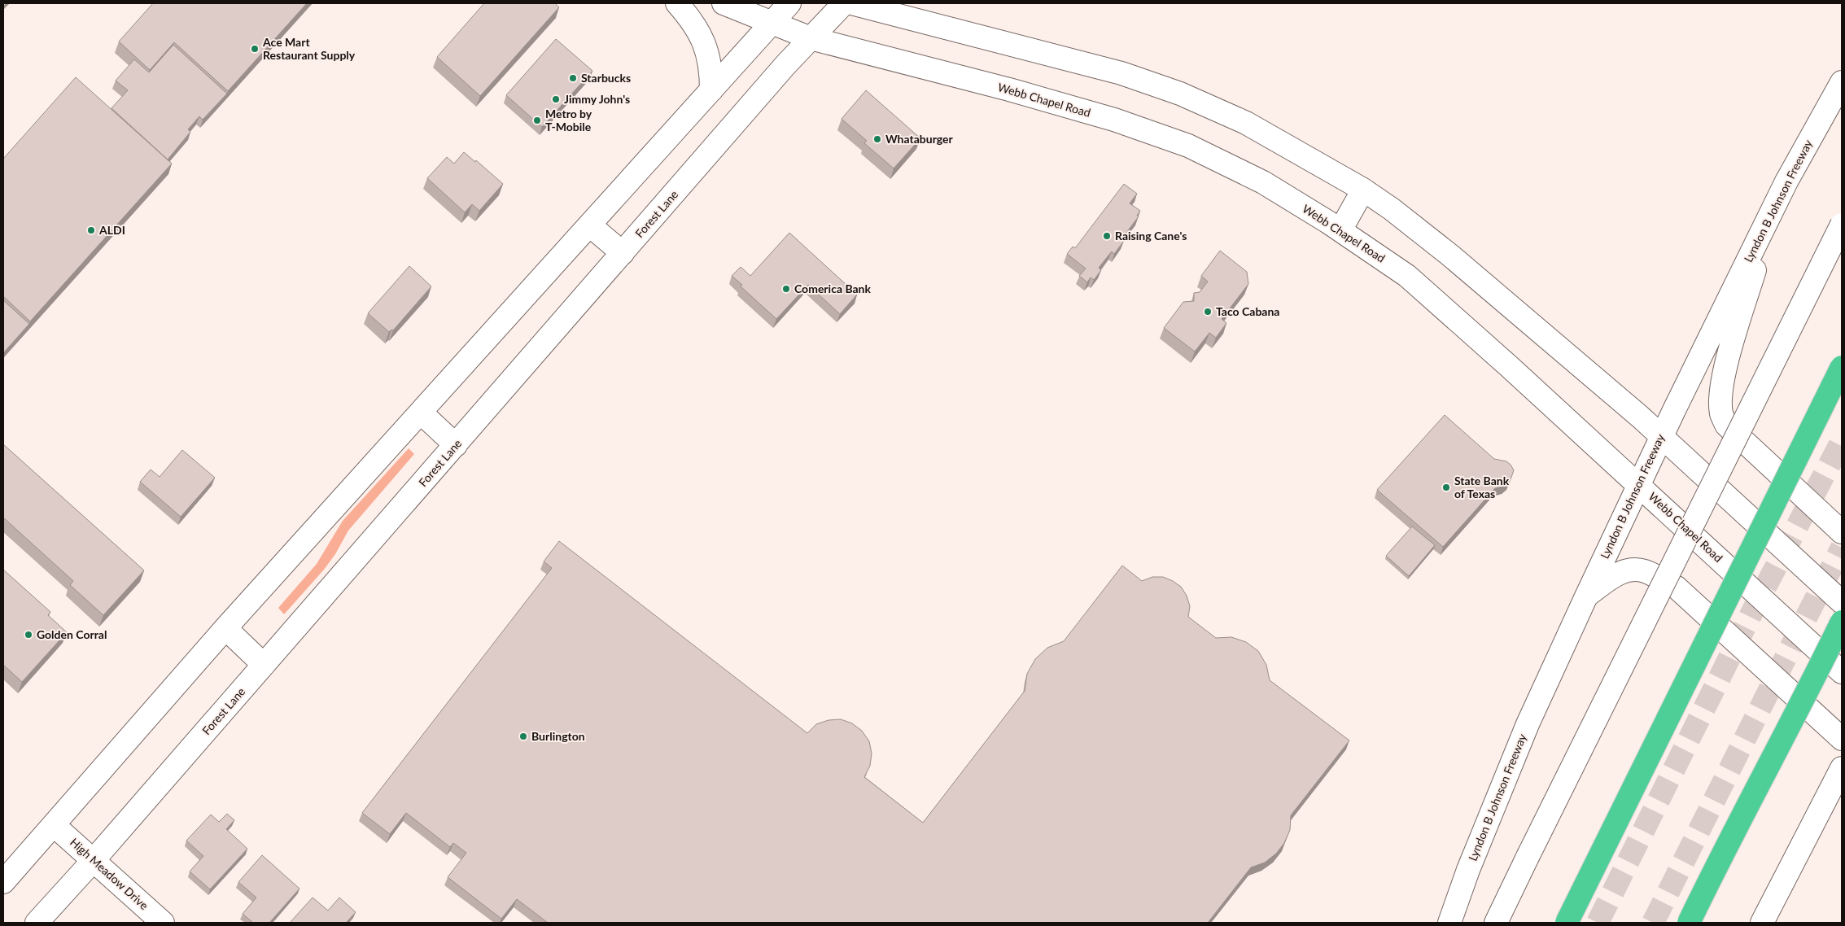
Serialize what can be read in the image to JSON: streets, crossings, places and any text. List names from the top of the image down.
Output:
{
  "streets": {
    "main road": [
      "Webb Chapel Road",
      "Lyndon B Johnson Freeway",
      "Forest Lane",
      "High Meadow Drive"
    ]
  },
  "crossings": [
    ["Webb Chapel Road", "Lyndon B Johnson Freeway"],
    ["Webb Chapel Road", "Forest Lane"],
    ["Forest Lane", "High Meadow Drive"]
  ],
  "places": [
    "Ace Mart Restaurant Supply",
    "Starbucks",
    "Jimmy John's",
    "Metro by T-Mobile",
    "Whataburger",
    "ALDI",
    "Raising Cane's",
    "Comerica Bank",
    "Taco Cabana",
    "State Bank of Texas",
    "Golden Corral",
    "Burlington"
  ]
}
